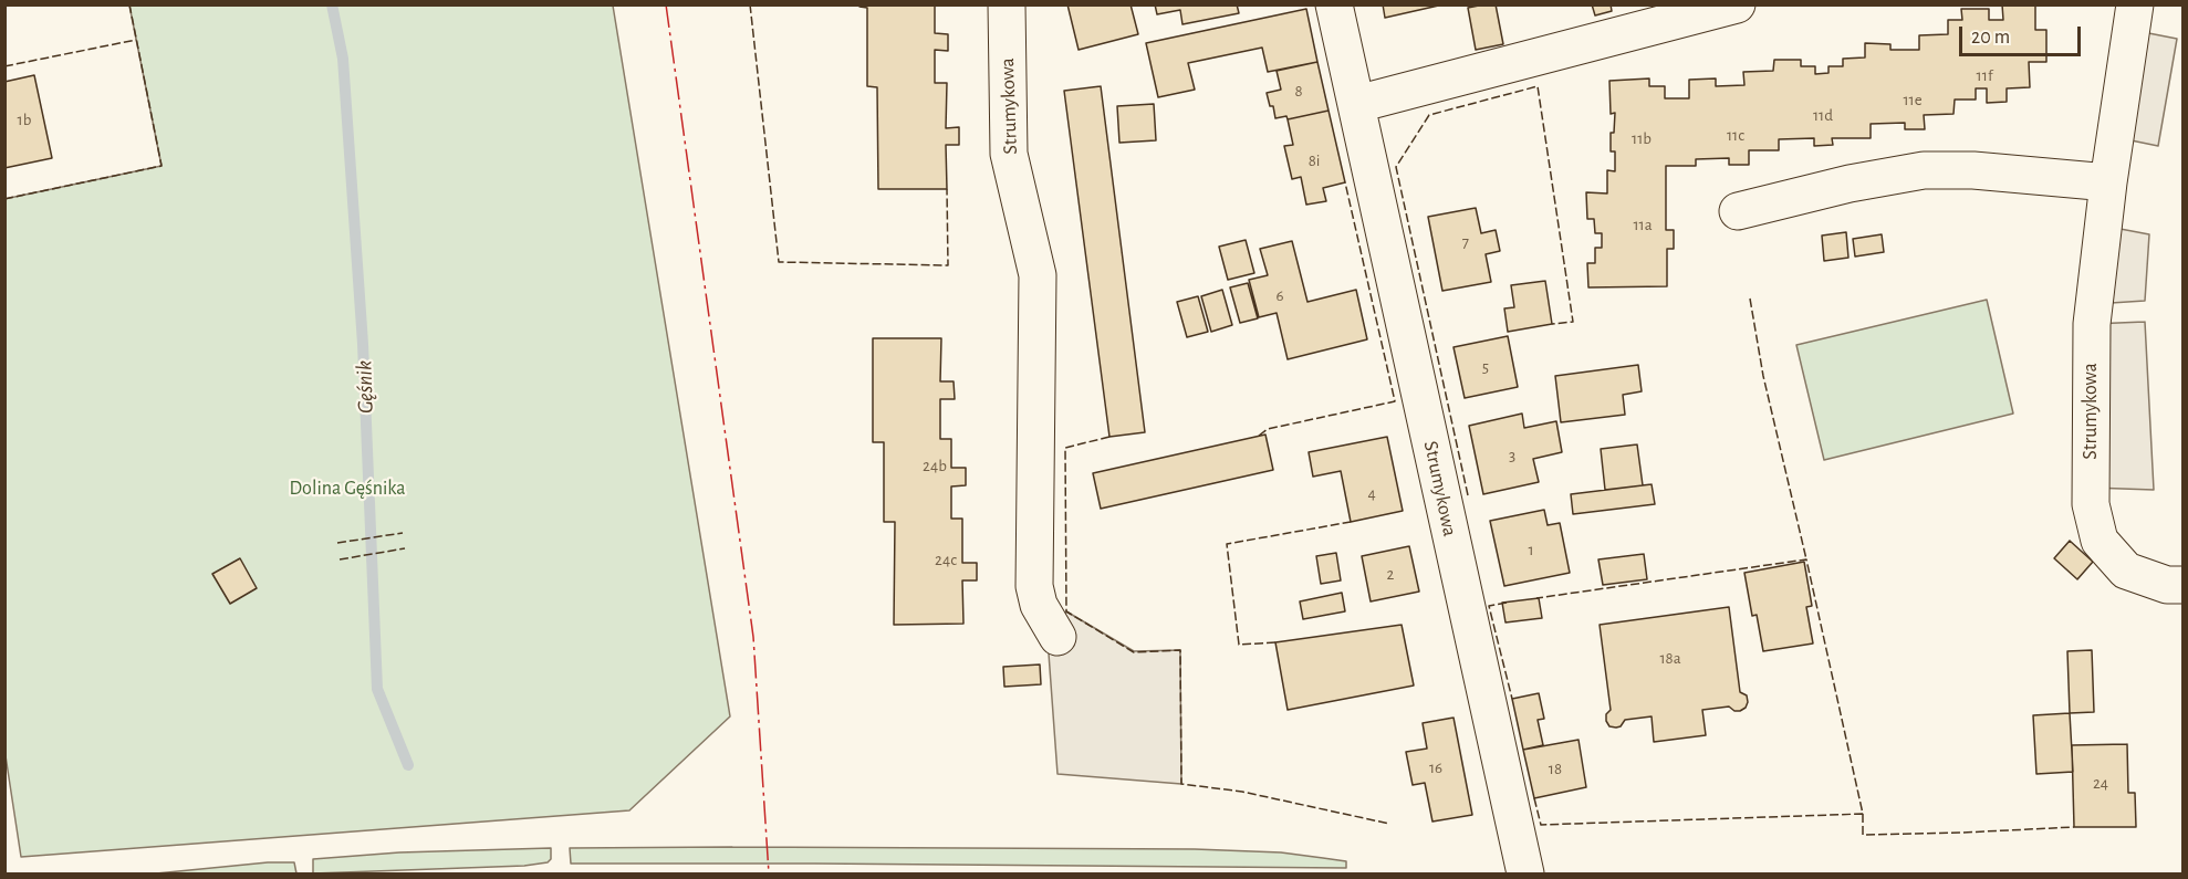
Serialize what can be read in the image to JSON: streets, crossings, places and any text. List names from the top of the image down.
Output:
{
  "streets": {
    "street": ["Strumykowa"]
  },
  "water": ["Gęśnik"],
  "parks": ["Dolina Gęśnika"],
  "house_numbers": [
    "11f",
    "8",
    "11e",
    "11d",
    "1b",
    "11c",
    "11b",
    "8i",
    "11a",
    "7",
    "6",
    "5",
    "3",
    "24b",
    "4",
    "1",
    "24c",
    "2",
    "18a",
    "16",
    "18",
    "24"
  ],
  "scale_bar": "20 m"
}
